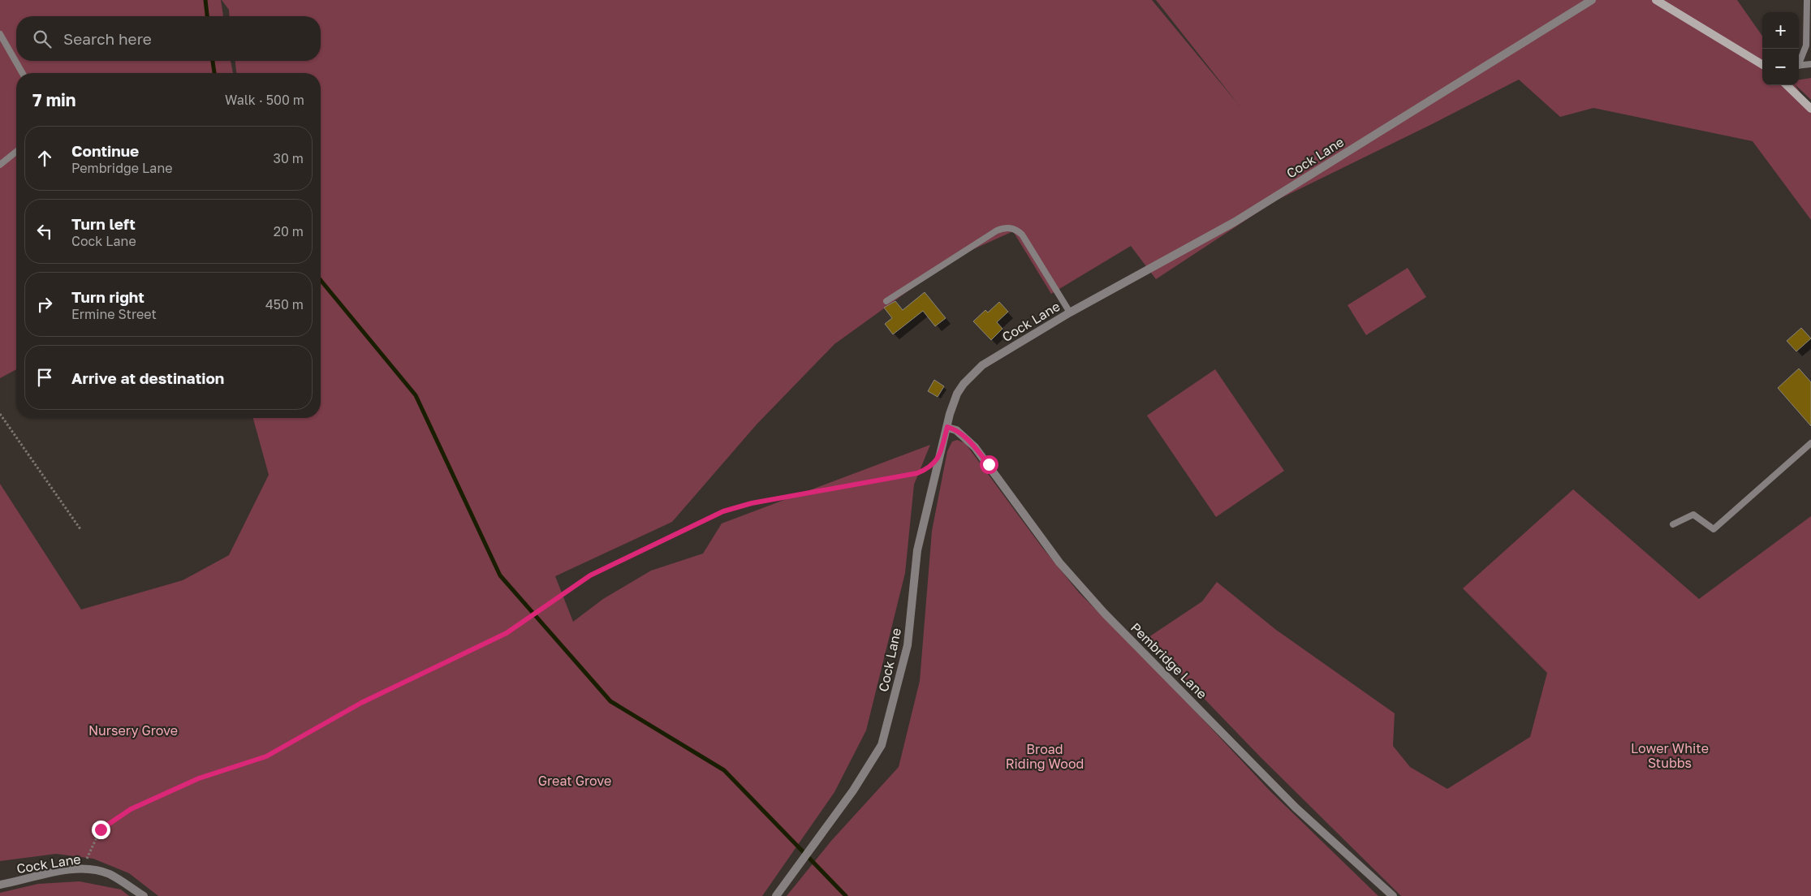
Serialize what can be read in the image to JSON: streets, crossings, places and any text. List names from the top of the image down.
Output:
{
  "streets": {
    "street": ["Cock Lane", "Pembridge Lane"]
  },
  "crossings": [
    ["Cock Lane", "Pembridge Lane"]
  ],
  "parks": [
    "Nursery Grove",
    "Lower White Stubbs",
    "Broad Riding Wood",
    "Great Grove"
  ],
  "page": {
    "map_buttons": ["+", "−"],
    "search": "Search here",
    "heading": ["7 min", "Walk · 500 m"],
    "list": [
      ["Continue", "Pembridge Lane", "30 m"],
      ["Turn left", "Cock Lane", "20 m"],
      ["Turn right", "Ermine Street", "450 m"],
      "Arrive at destination"
    ]
  }
}
